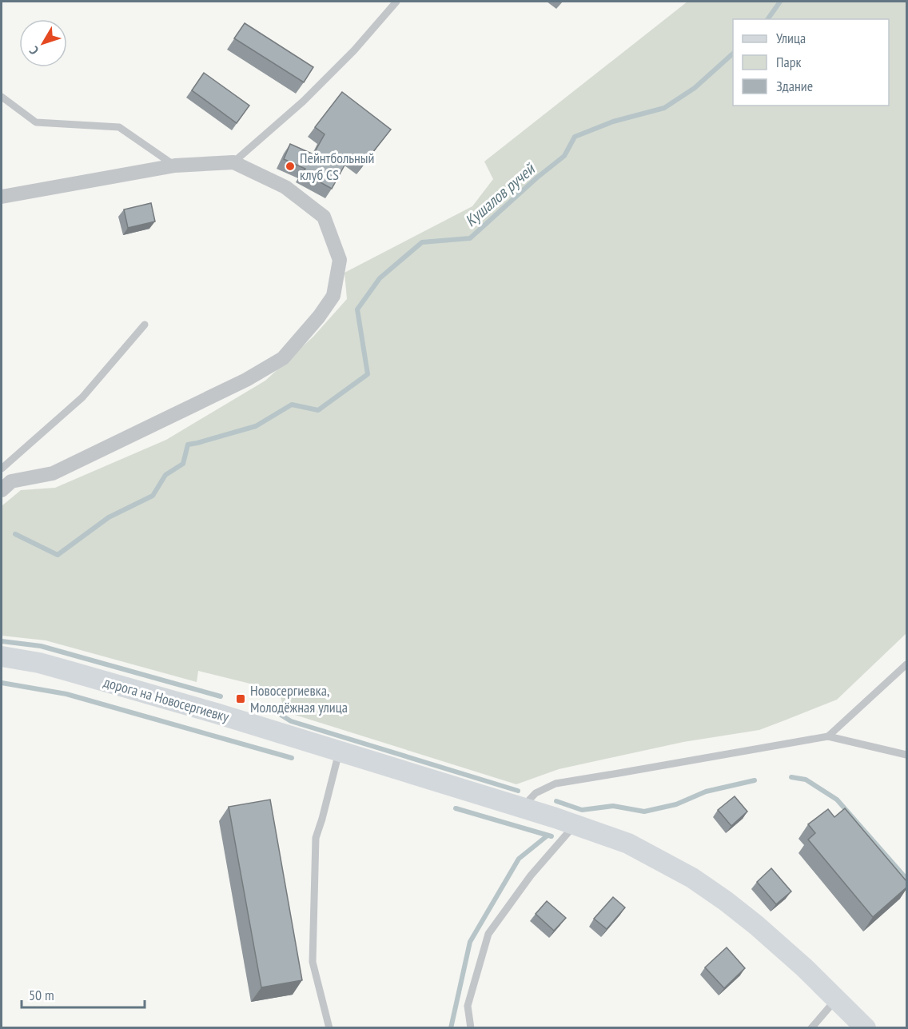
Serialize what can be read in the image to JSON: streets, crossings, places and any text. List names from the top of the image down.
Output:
{
  "streets": {
    "street": ["дорога на Новосергиевку"]
  },
  "water": ["Кушалов ручей"],
  "places": {
    "other": ["Пейнтбольный клуб CS"],
    "transit": ["Новосергиевка, Молодёжная улица"]
  },
  "legend": ["Улица", "Парк", "Здание"],
  "scale_bar": "50 m",
  "north": "bottom left"
}
